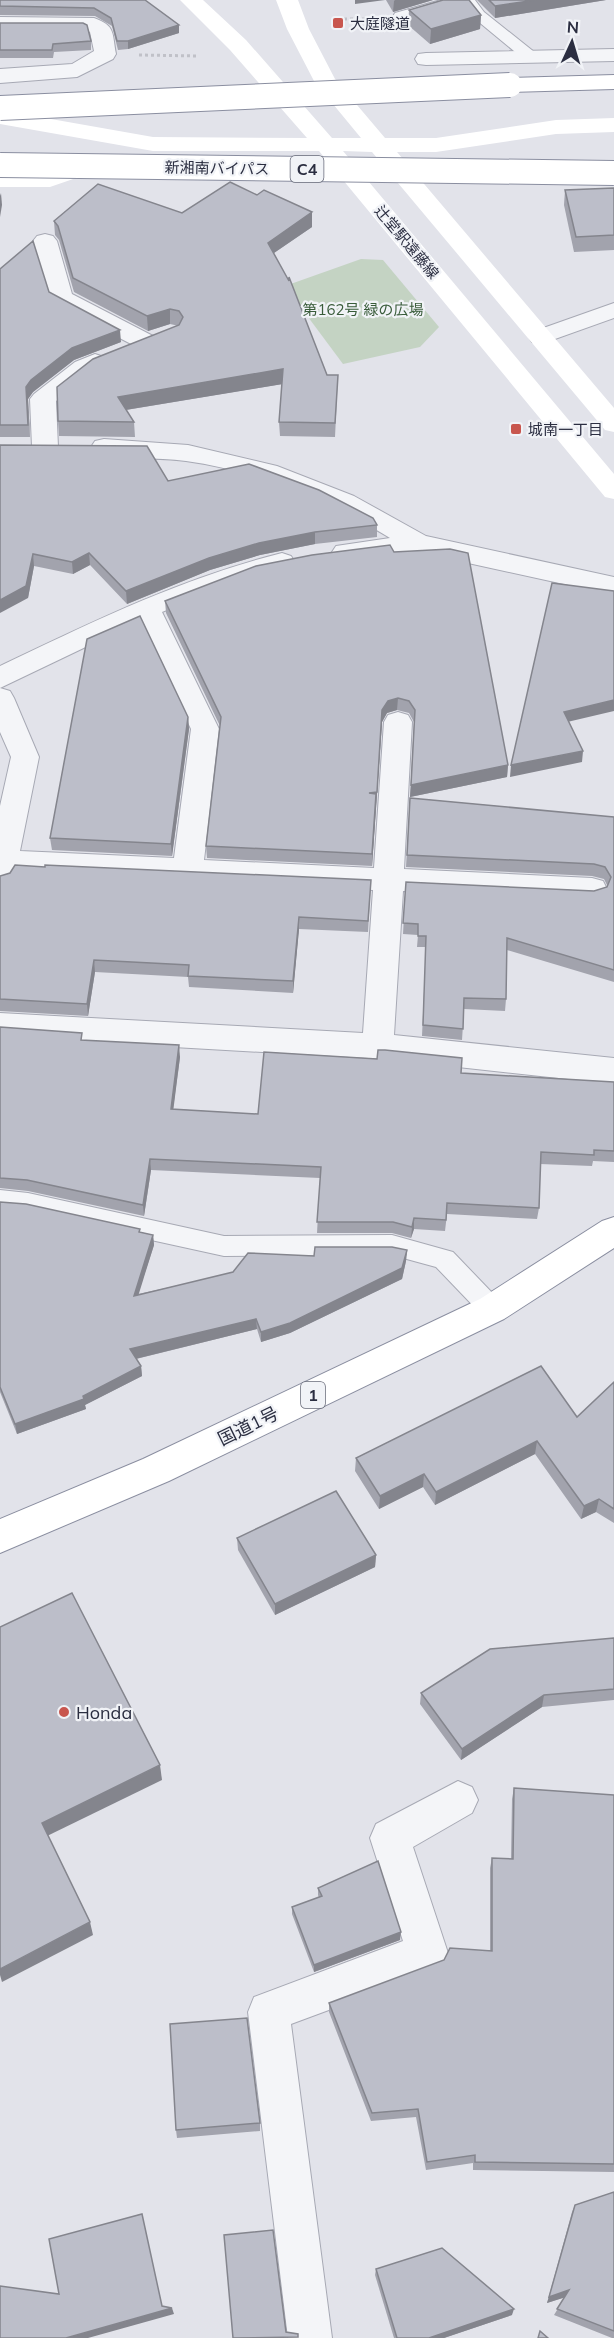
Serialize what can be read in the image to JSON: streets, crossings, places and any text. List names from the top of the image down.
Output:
{
  "streets": {
    "main road": [
      "新湘南バイパス",
      "C4",
      "辻堂駅遠藤線",
      "1",
      "国道1号"
    ]
  },
  "parks": ["第162号 緑の広場"],
  "places": {
    "transit": ["大庭隧道", "城南一丁目"],
    "other": ["Honda"]
  },
  "north": "top"
}
